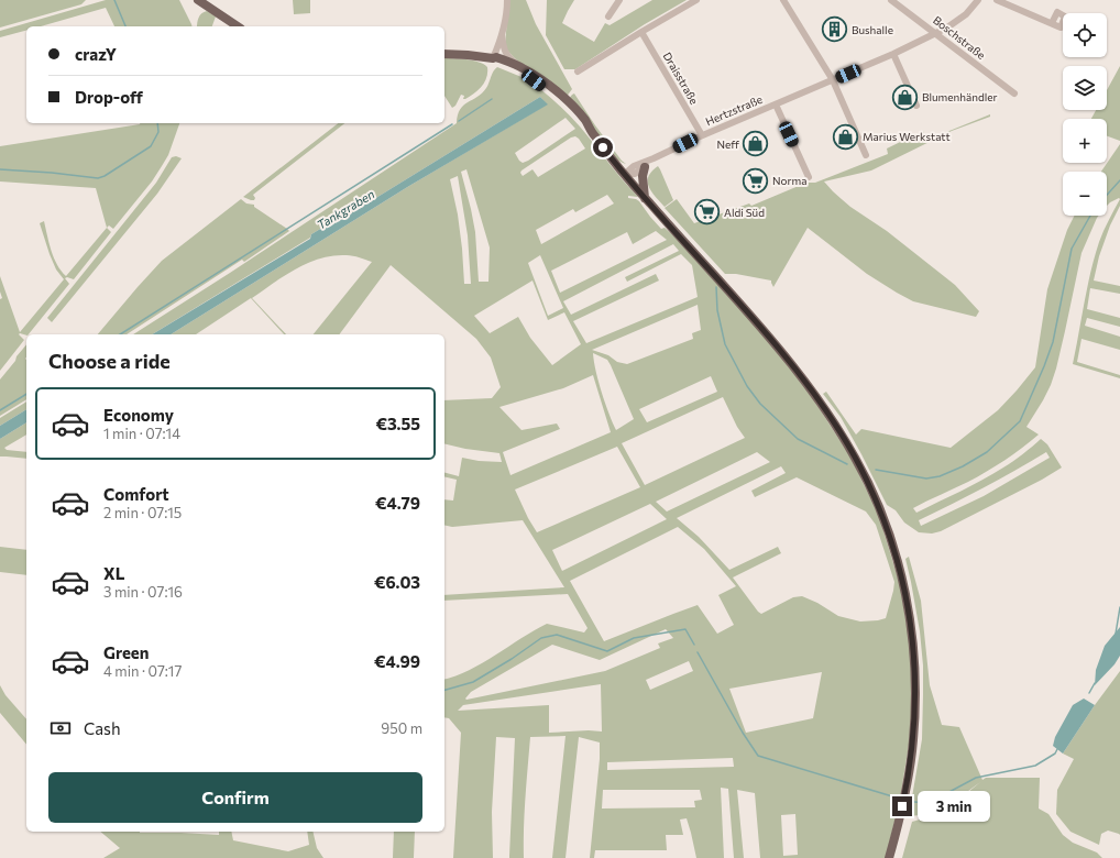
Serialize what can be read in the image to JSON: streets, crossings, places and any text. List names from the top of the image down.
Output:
{
  "streets": {
    "street": ["Boschstraße", "Draisstraße", "Hertzstraße"]
  },
  "crossings": [
    ["Boschstraße", "Hertzstraße"],
    ["Draisstraße", "Hertzstraße"]
  ],
  "water": ["Tankgraben"],
  "places": {
    "building": ["Bushalle"],
    "shop": ["Blumenhändler", "Marius Werkstatt", "Neff"],
    "supermarket": ["Norma", "Aldi Süd"]
  },
  "page": {
    "map_buttons": ["+", "−"],
    "banner": ["crazY", "Drop-off"],
    "heading": "Choose a ride",
    "list": [
      {
        "name": "Economy",
        "note": "1 min · 07:14",
        "value": "€3.55"
      },
      {
        "name": "Comfort",
        "note": "2 min · 07:15",
        "value": "€4.79"
      },
      {
        "name": "XL",
        "note": "3 min · 07:16",
        "value": "€6.03"
      },
      {
        "name": "Green",
        "note": "4 min · 07:17",
        "value": "€4.99"
      }
    ],
    "pay": ["Cash", "950 m"],
    "buttons": "Confirm",
    "bubble": "3 min"
  }
}
